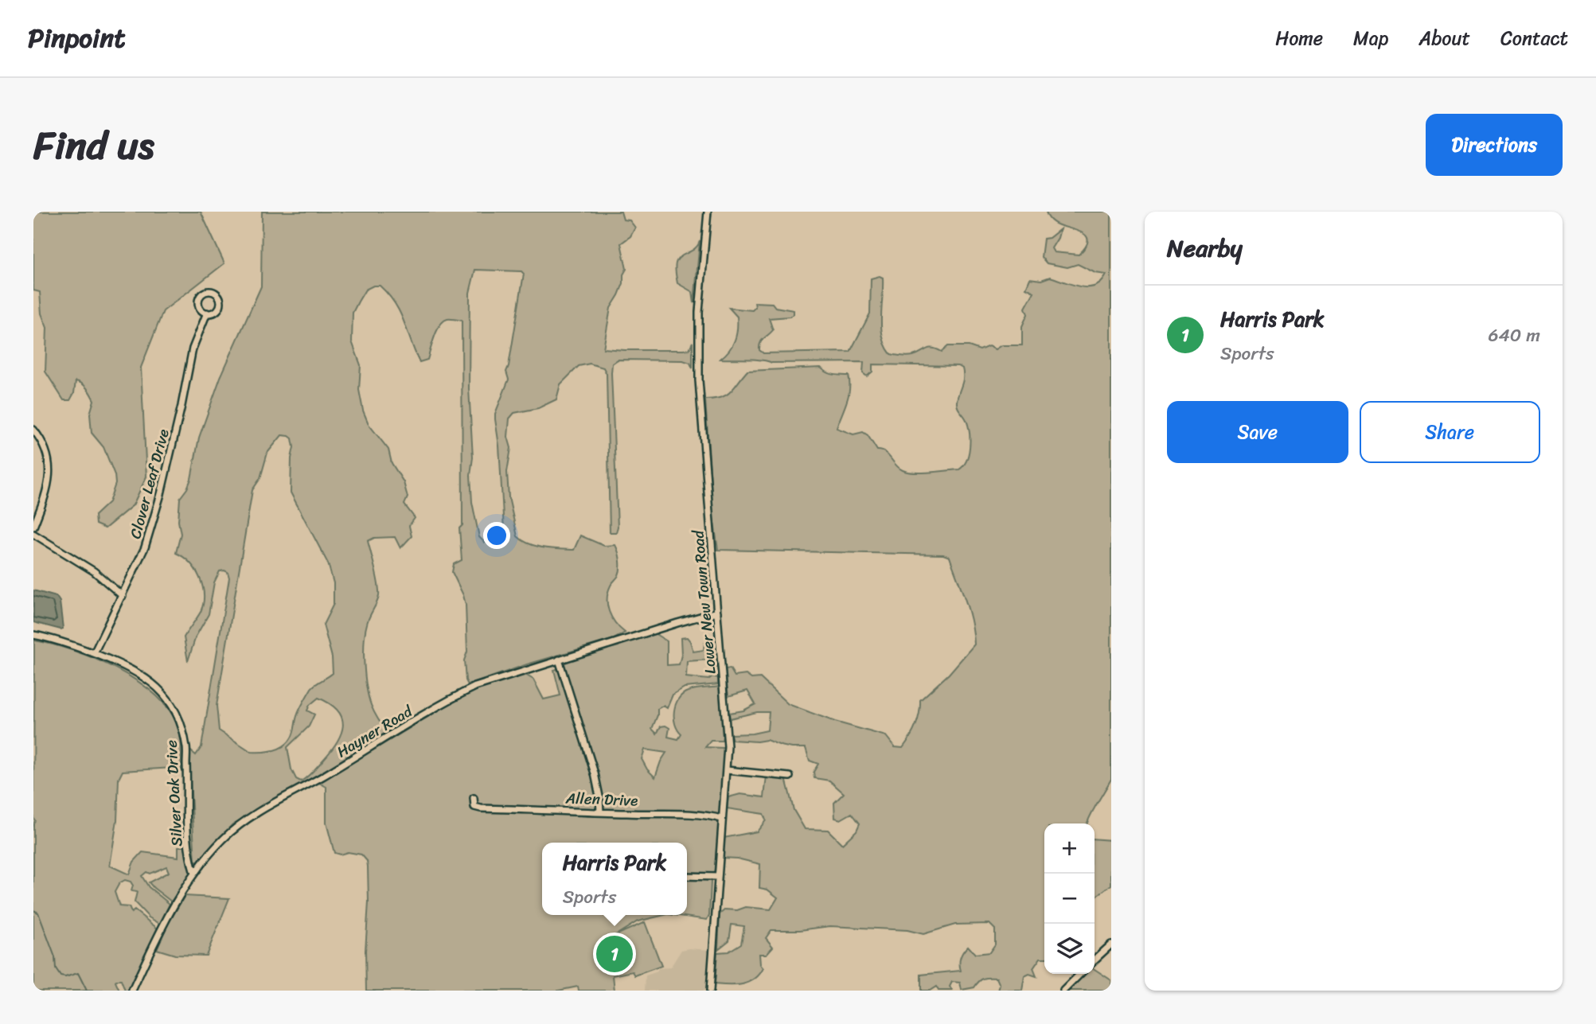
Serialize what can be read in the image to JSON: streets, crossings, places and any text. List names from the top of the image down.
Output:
{
  "streets": {
    "street": [
      "Clover Leaf Drive",
      "Lower New Town Road",
      "Hayner Road",
      "Silver Oak Drive",
      "Allen Drive"
    ]
  },
  "crossings": [
    ["Clover Leaf Drive", "Silver Oak Drive"],
    ["Lower New Town Road", "Hayner Road"],
    ["Lower New Town Road", "Allen Drive"],
    ["Hayner Road", "Silver Oak Drive"]
  ],
  "page": {
    "header": "Pinpoint",
    "nav": [
      "Home",
      "Map",
      "About",
      "Contact"
    ],
    "title": "Find us",
    "buttons": [
      "Directions",
      ["Save", "Share"]
    ],
    "heading": "Nearby",
    "list": [
      {
        "mark": "1",
        "name": "Harris Park",
        "note": "Sports",
        "value": "640 m"
      }
    ],
    "map_buttons": ["+", "−"],
    "popup": ["Harris Park", "Sports"],
    "pins": "1"
  }
}
